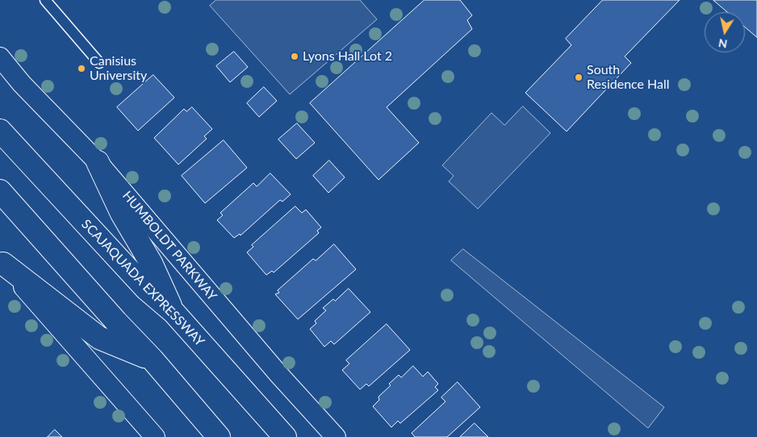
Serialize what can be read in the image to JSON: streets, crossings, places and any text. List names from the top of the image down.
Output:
{
  "streets": {
    "highway": ["SCAJAQUADA EXPRESSWAY"],
    "street": ["HUMBOLDT PARKWAY"]
  },
  "places": ["Lyons Hall Lot 2", "Canisius University", "South Residence Hall"],
  "north": "bottom"
}
